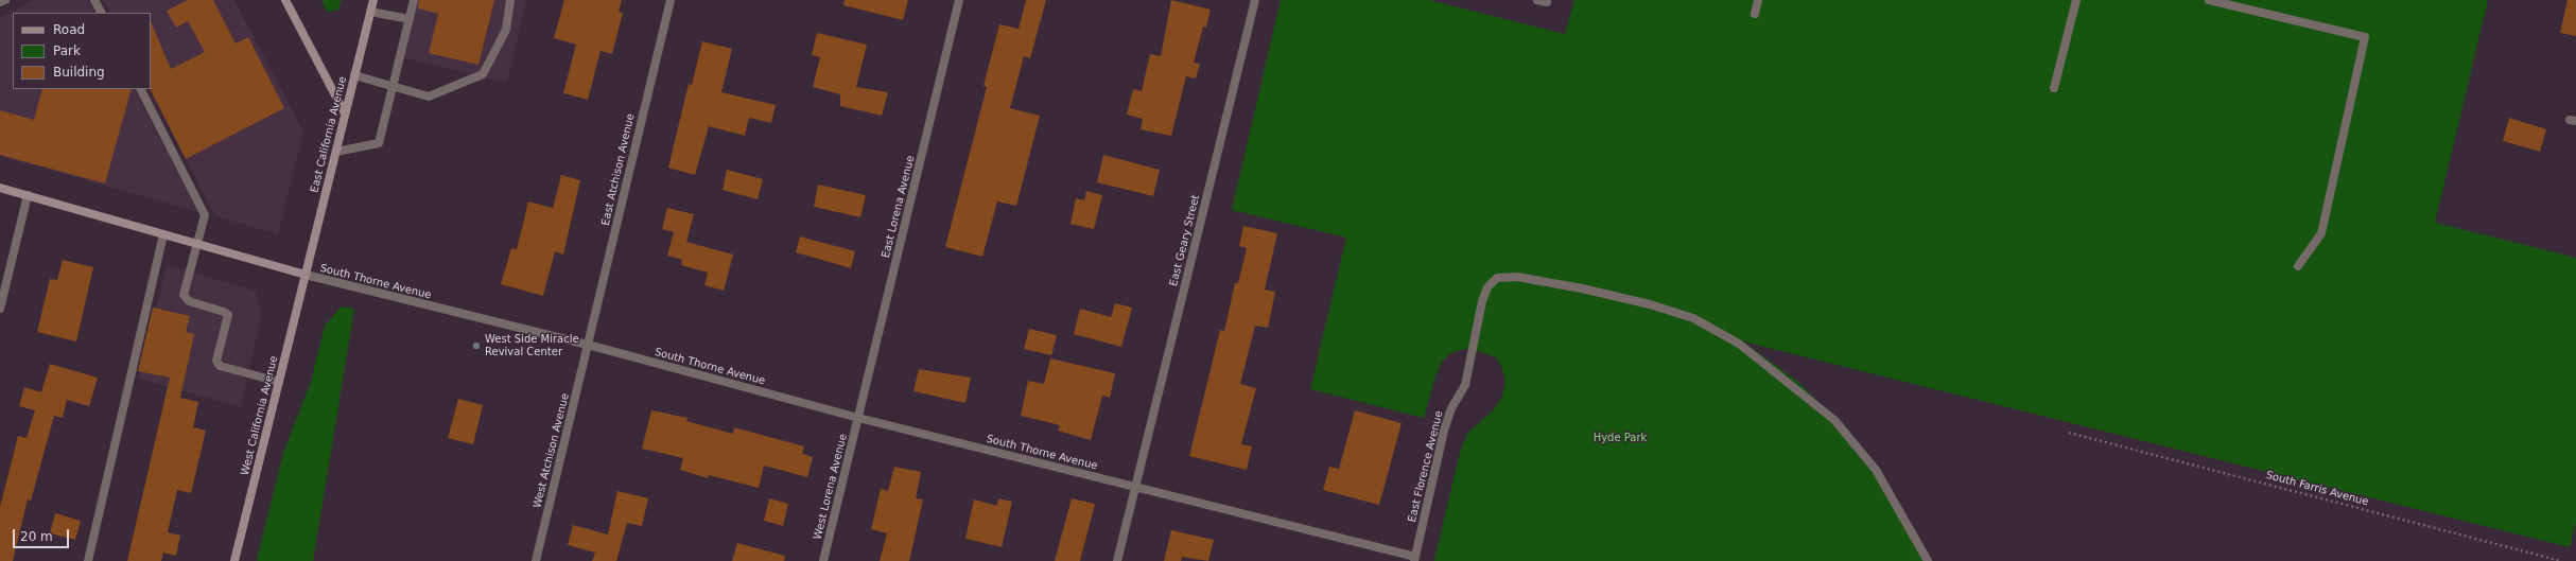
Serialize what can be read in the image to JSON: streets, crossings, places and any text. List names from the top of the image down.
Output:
{
  "streets": {
    "main road": ["East California Avenue", "South Thorne Avenue", "West California Avenue"],
    "street": [
      "East Atchison Avenue",
      "East Lorena Avenue",
      "East Geary Street",
      "West Atchison Avenue",
      "East Florence Avenue",
      "West Lorena Avenue"
    ],
    "path": ["South Farris Avenue"]
  },
  "crossings": [
    ["East California Avenue", "South Thorne Avenue"],
    ["East California Avenue", "West California Avenue"],
    ["East Atchison Avenue", "South Thorne Avenue"],
    ["East Atchison Avenue", "West Atchison Avenue"],
    ["East Lorena Avenue", "South Thorne Avenue"],
    ["East Lorena Avenue", "West Lorena Avenue"],
    ["East Geary Street", "South Thorne Avenue"],
    ["South Thorne Avenue", "West California Avenue"],
    ["South Thorne Avenue", "West Atchison Avenue"],
    ["South Thorne Avenue", "East Florence Avenue"],
    ["South Thorne Avenue", "West Lorena Avenue"]
  ],
  "parks": ["Hyde Park"],
  "places": ["West Side Miracle Revival Center"],
  "legend": ["Road", "Park", "Building"],
  "scale_bar": "20 m"
}
